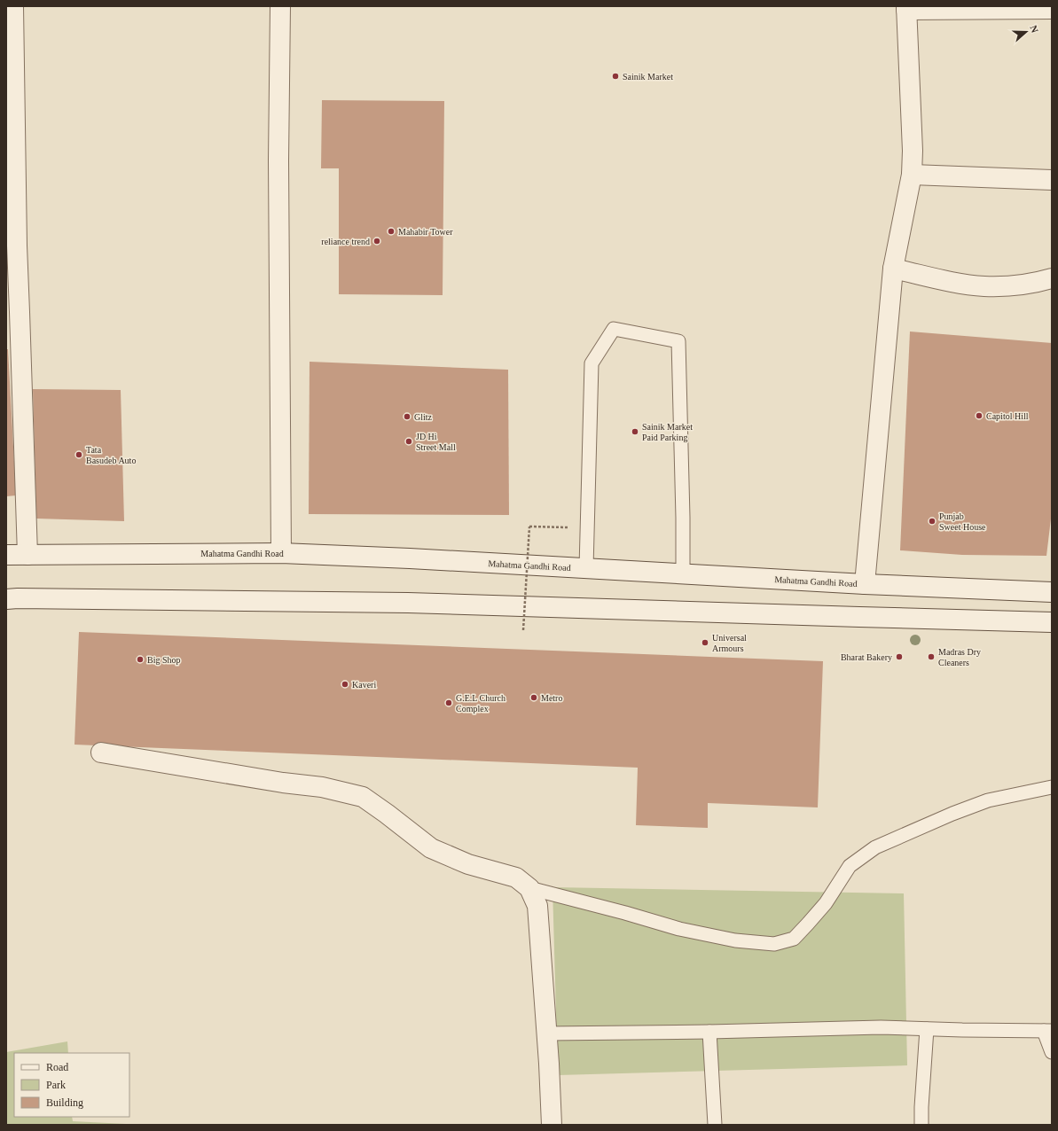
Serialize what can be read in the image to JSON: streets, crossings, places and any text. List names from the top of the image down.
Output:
{
  "streets": {
    "street": ["Mahatma Gandhi Road"]
  },
  "places": [
    "Sainik Market",
    "Mahabir Tower",
    "reliance trend",
    "Capitol Hill",
    "Glitz",
    "Sainik Market Paid Parking",
    "JD Hi Street Mall",
    "Tata Basudeb Auto",
    "Punjab Sweet House",
    "Universal Armours",
    "Bharat Bakery",
    "Madras Dry Cleaners",
    "Big Shop",
    "Kaveri",
    "Metro",
    "G.E.L Church Complex"
  ],
  "legend": ["Road", "Park", "Building"],
  "north": "right"
}
